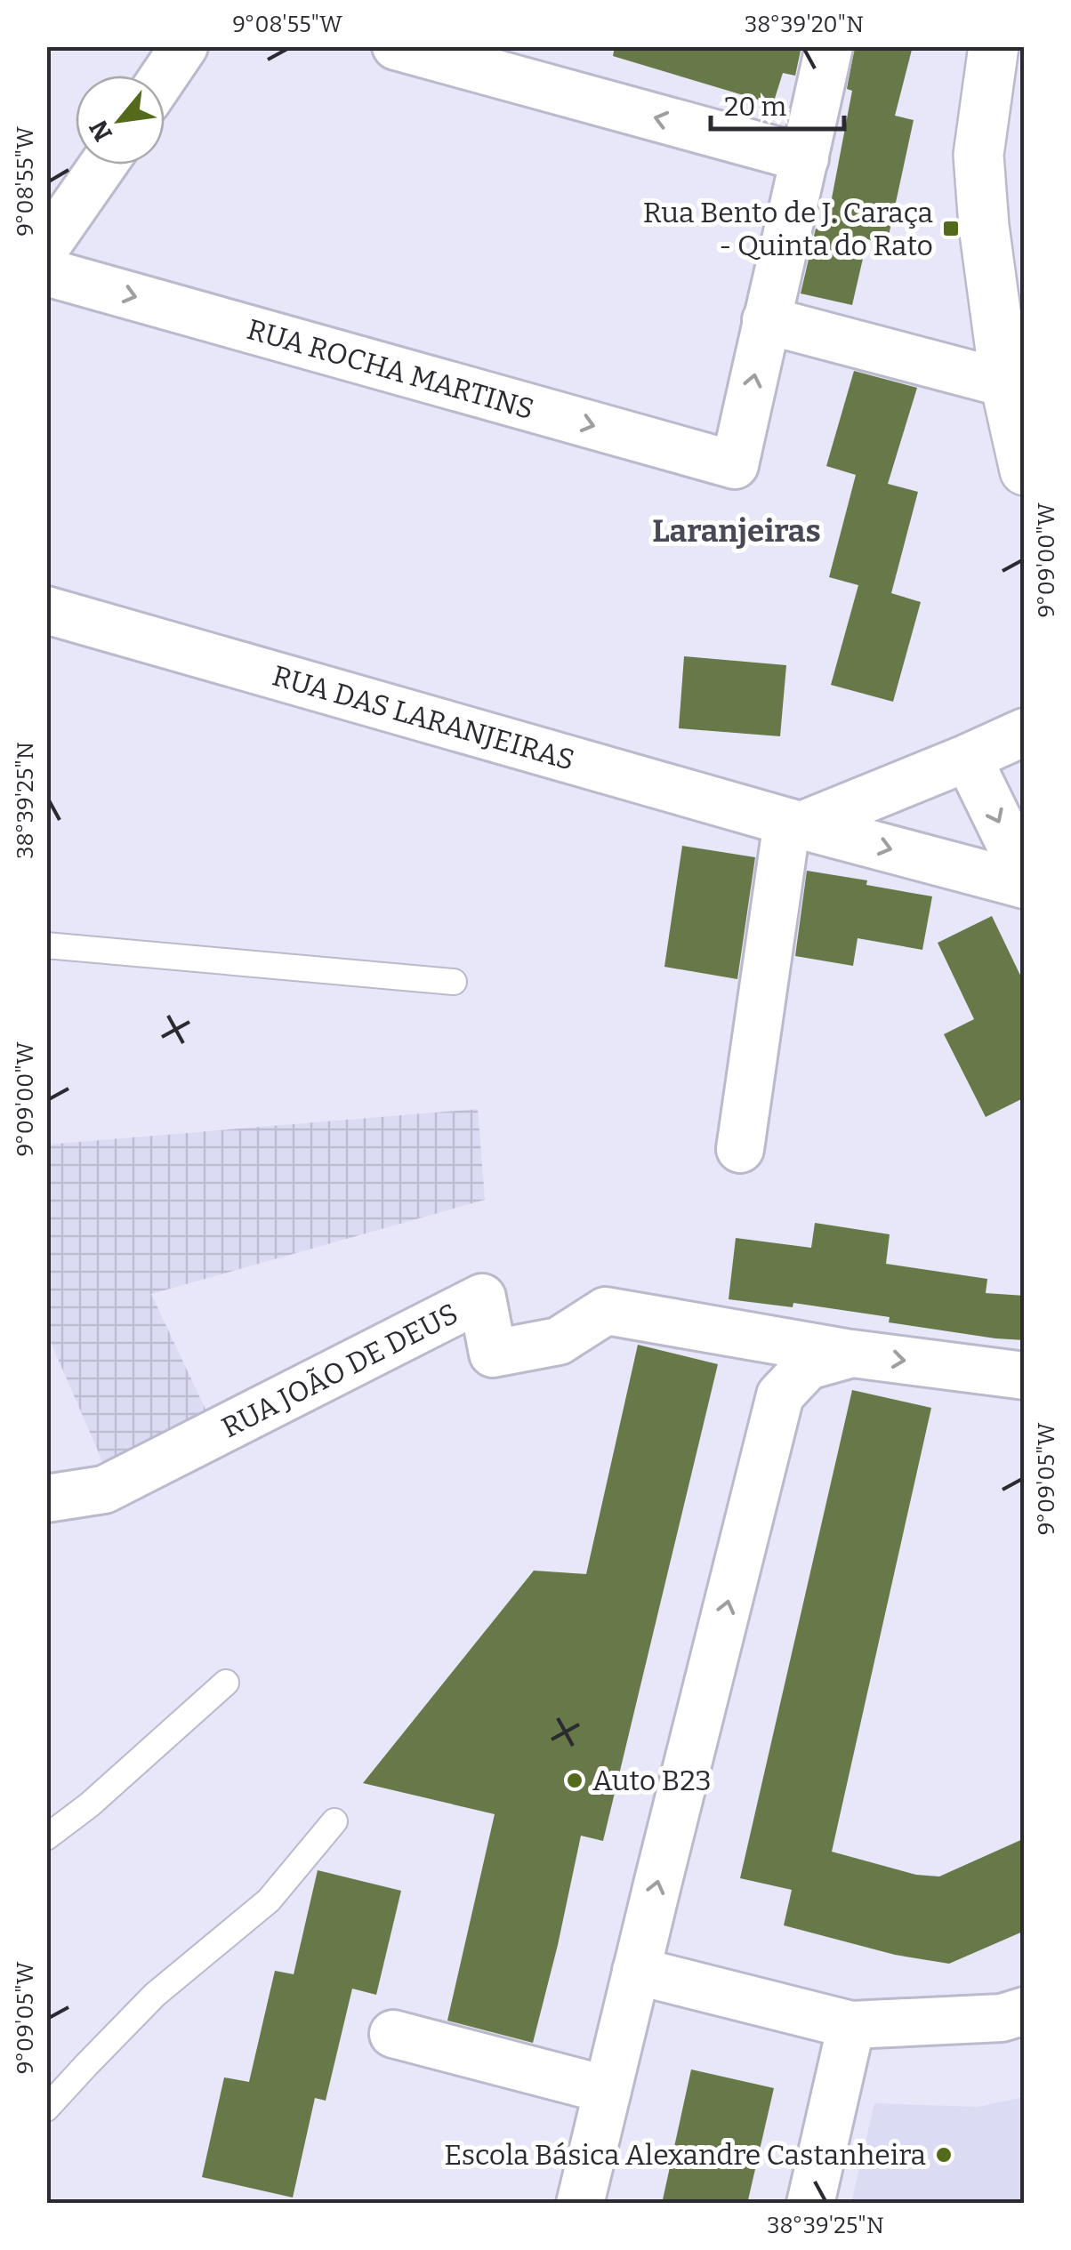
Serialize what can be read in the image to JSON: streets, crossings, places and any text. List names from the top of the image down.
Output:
{
  "streets": {
    "street": ["RUA ROCHA MARTINS", "RUA DAS LARANJEIRAS", "RUA JOÃO DE DEUS"]
  },
  "districts": ["Laranjeiras"],
  "places": {
    "transit": ["Rua Bento de J. Caraça - Quinta do Rato"],
    "other": ["Auto B23", "Escola Básica Alexandre Castanheira"]
  },
  "scale_bar": "20 m",
  "north": "bottom left",
  "coordinates": [
    "9°08'55\"W",
    "38°39'20\"N",
    "9°09'00\"W",
    "38°39'25\"N",
    "9°09'05\"W"
  ]
}
